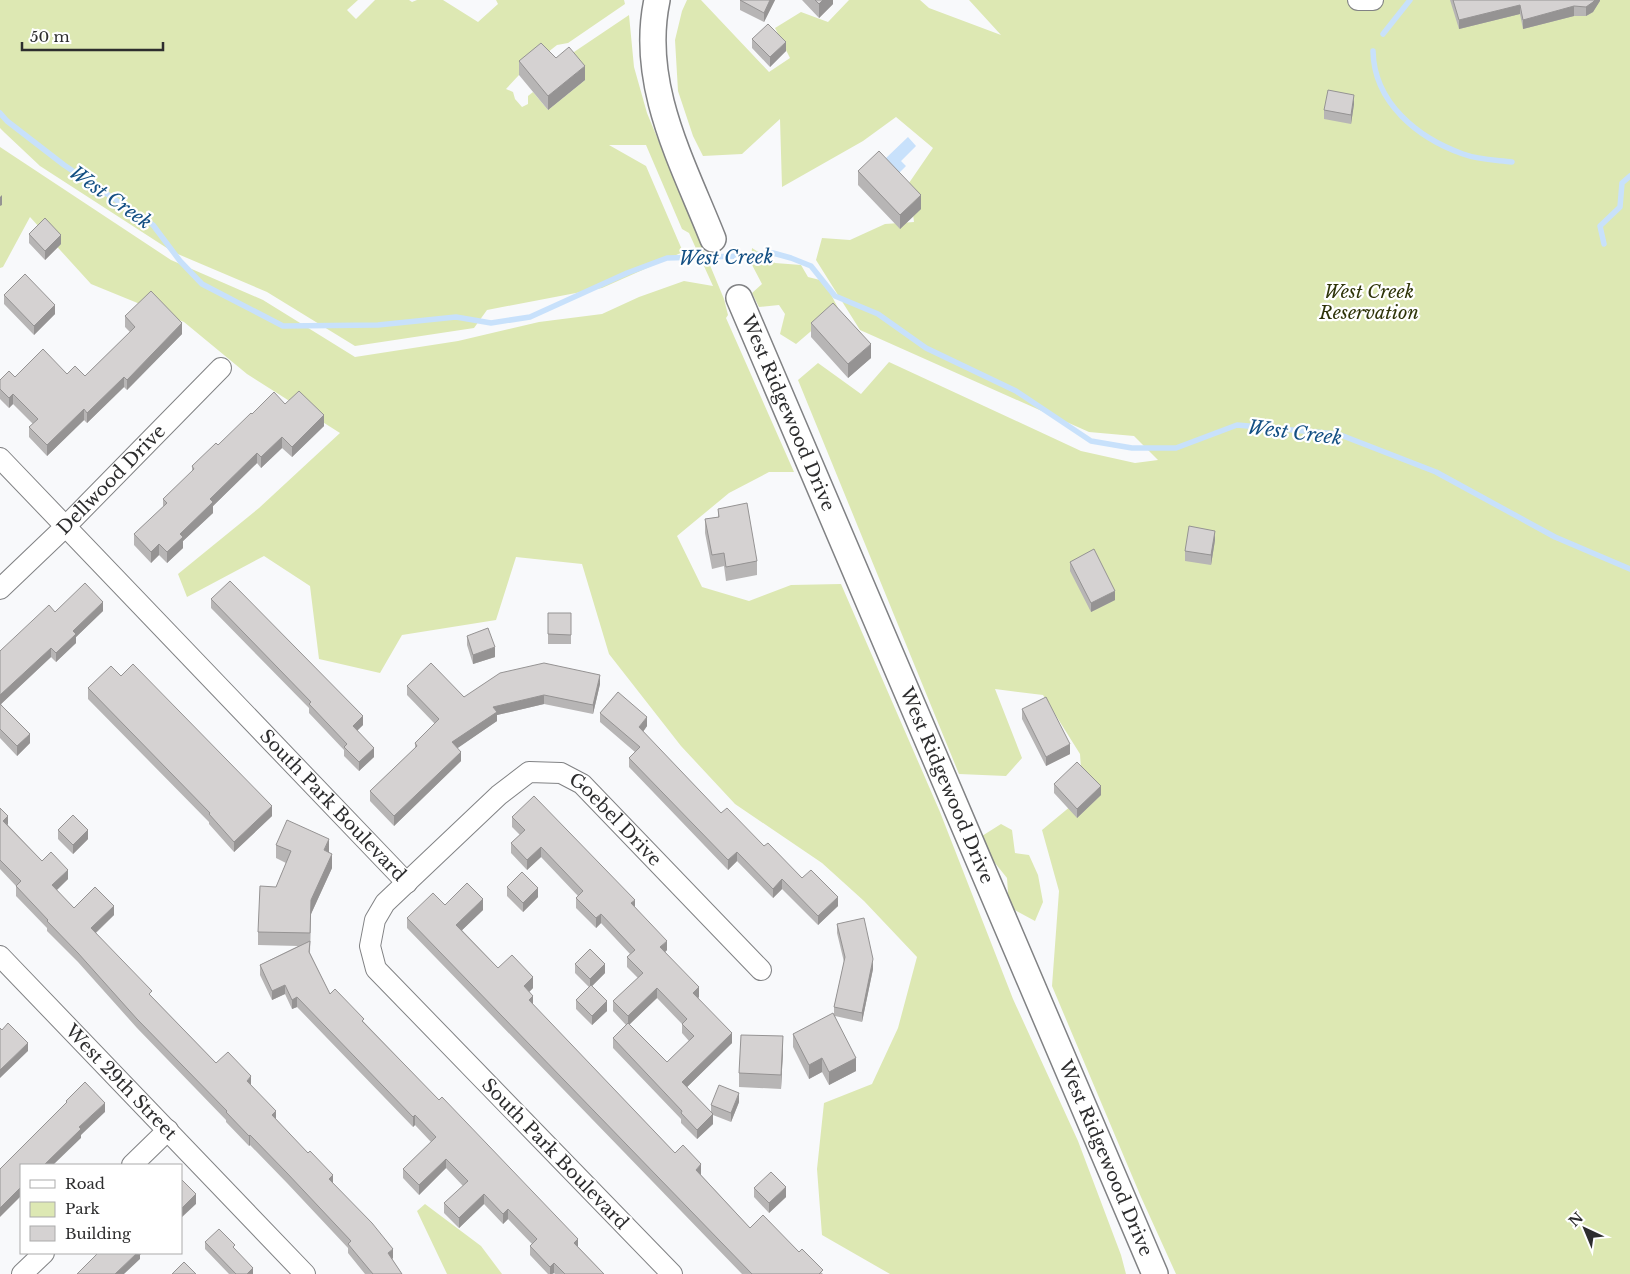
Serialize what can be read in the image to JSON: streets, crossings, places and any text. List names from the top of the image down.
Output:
{
  "streets": {
    "street": [
      "West Ridgewood Drive",
      "Dellwood Drive",
      "South Park Boulevard",
      "Goebel Drive",
      "West 29th Street"
    ]
  },
  "crossings": [
    ["Dellwood Drive", "South Park Boulevard"],
    ["South Park Boulevard", "Goebel Drive"]
  ],
  "water": ["West Creek"],
  "parks": ["West Creek Reservation"],
  "legend": ["Road", "Park", "Building"],
  "scale_bar": "50 m",
  "north": "top left"
}
